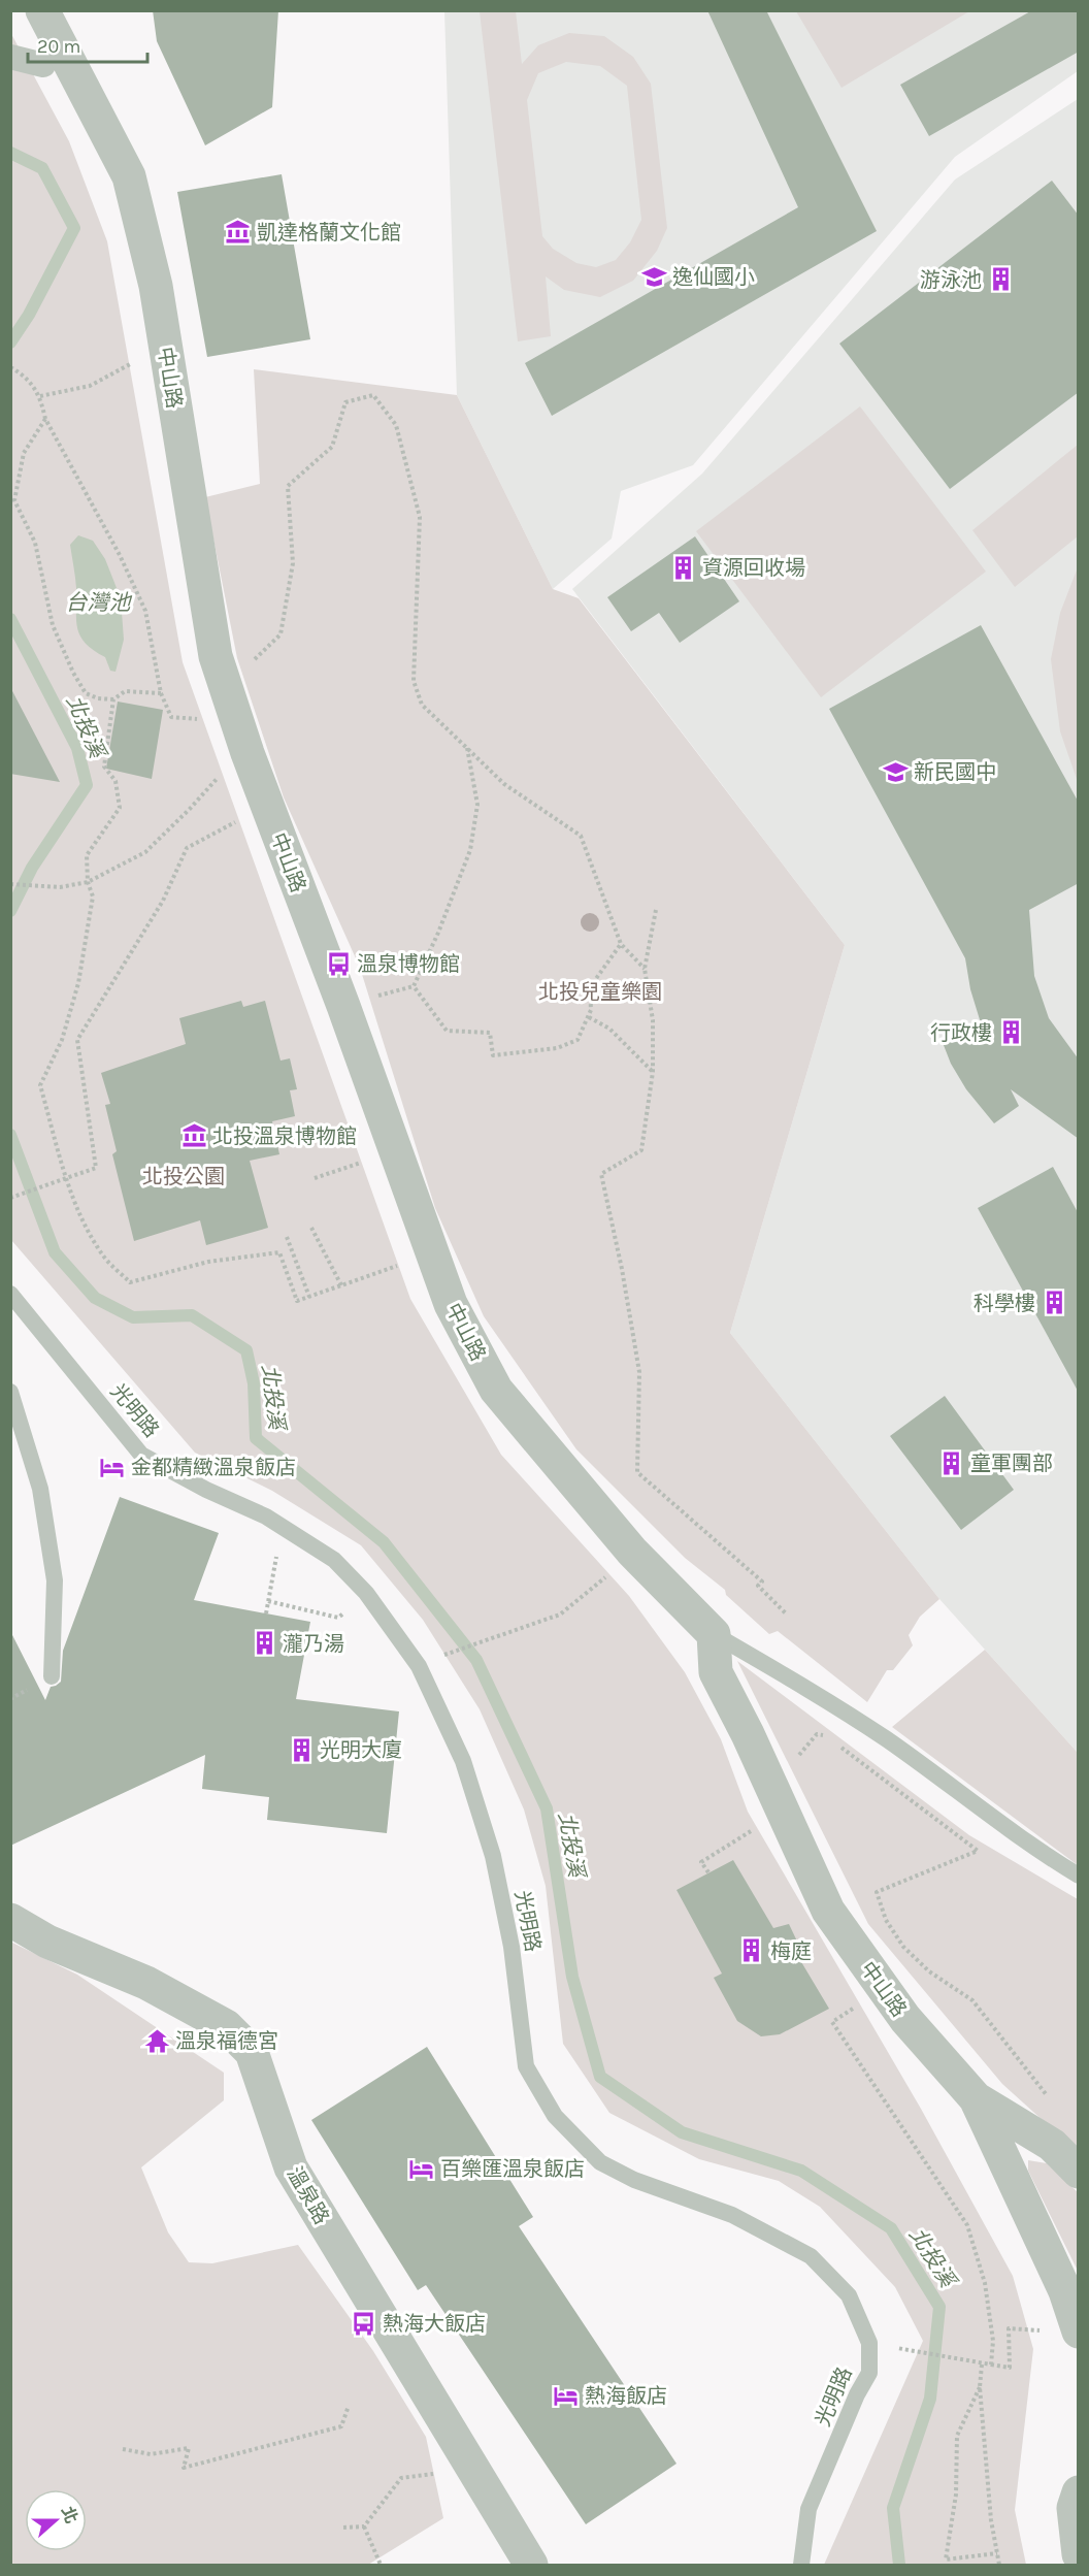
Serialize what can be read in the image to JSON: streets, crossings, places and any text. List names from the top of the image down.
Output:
{
  "streets": {
    "street": ["中山路", "溫泉路"],
    "lane": ["光明路"]
  },
  "water": ["台灣池", "北投溪"],
  "parks": ["北投兒童樂園", "北投公園"],
  "places": {
    "museum": ["凱達格蘭文化館", "北投溫泉博物館"],
    "school or university": ["逸仙國小", "新民國中"],
    "building": [
      "游泳池",
      "資源回收場",
      "行政樓",
      "科學樓",
      "童軍團部",
      "瀧乃湯",
      "光明大廈",
      "梅庭"
    ],
    "bus stop": ["溫泉博物館", "熱海大飯店"],
    "hotel": ["金都精緻溫泉飯店", "百樂匯溫泉飯店", "熱海飯店"],
    "temple": ["溫泉福德宮"]
  },
  "scale_bar": "20 m",
  "north": "right"
}
